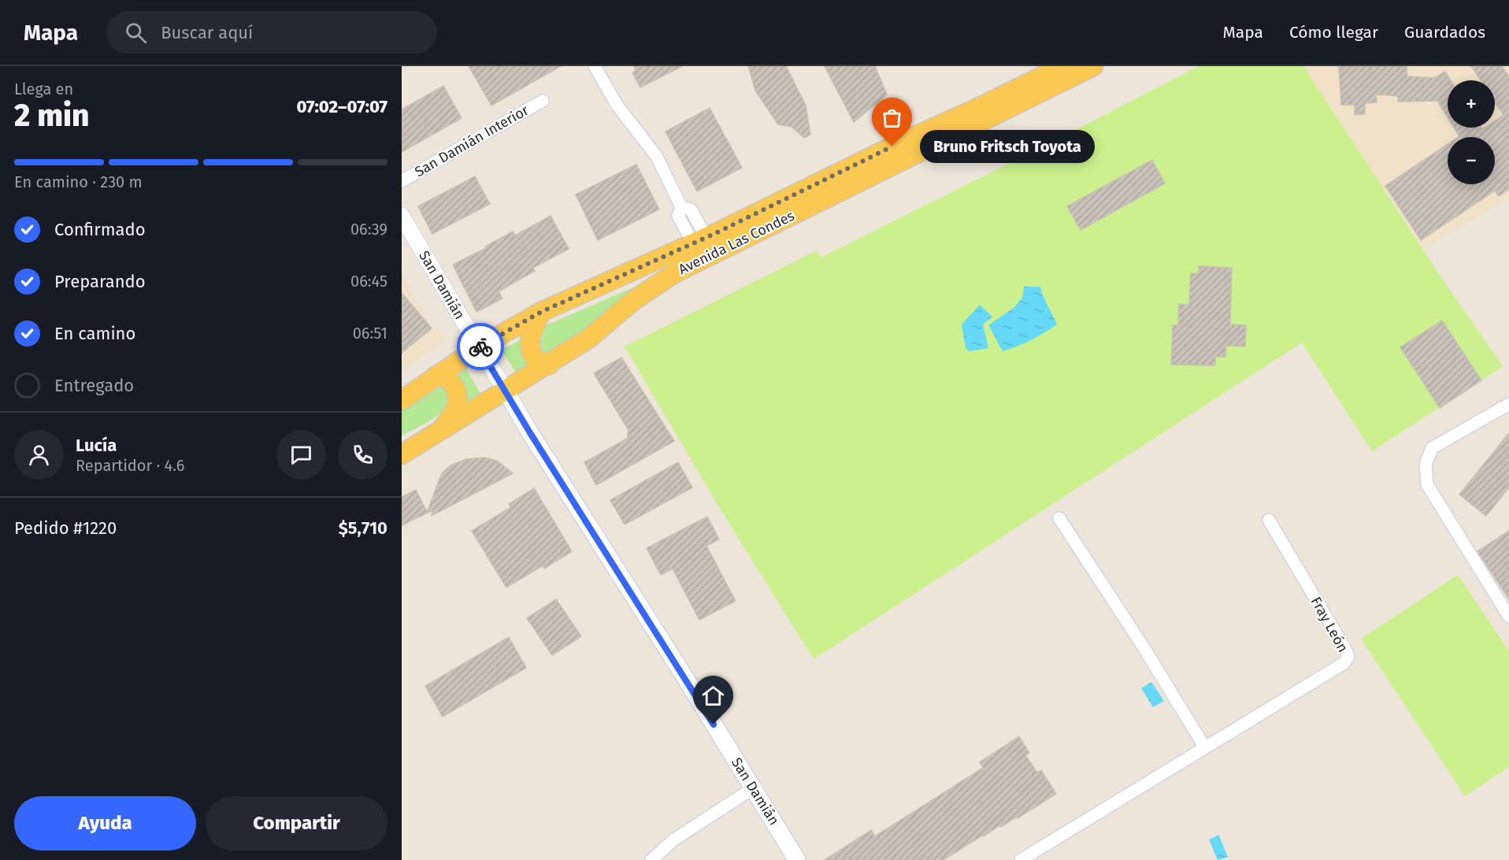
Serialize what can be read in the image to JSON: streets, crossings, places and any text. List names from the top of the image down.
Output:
{
  "streets": {
    "main road": ["Avenida Las Condes", "San Damián"],
    "street": ["San Damián Interior", "Fray León"]
  },
  "crossings": [
    ["Avenida Las Condes", "San Damián"]
  ],
  "places": ["Bruno Fritsch Toyota"],
  "page": {
    "header": "Mapa",
    "search": "Buscar aquí",
    "nav": ["Mapa", "Cómo llegar", "Guardados"],
    "heading": ["2 min", "Llega en", "07:02–07:07"],
    "panel": [
      "Lucía",
      "Repartidor · 4.6",
      "Pedido #1220",
      "$5,710"
    ],
    "map_buttons": ["+", "−"],
    "bubble": "Bruno Fritsch Toyota",
    "bar": "En camino · 230 m",
    "list": [
      ["Confirmado", "06:39"],
      ["Preparando", "06:45"],
      ["En camino", "06:51"],
      "Entregado"
    ],
    "buttons": ["Ayuda", "Compartir"]
  }
}
